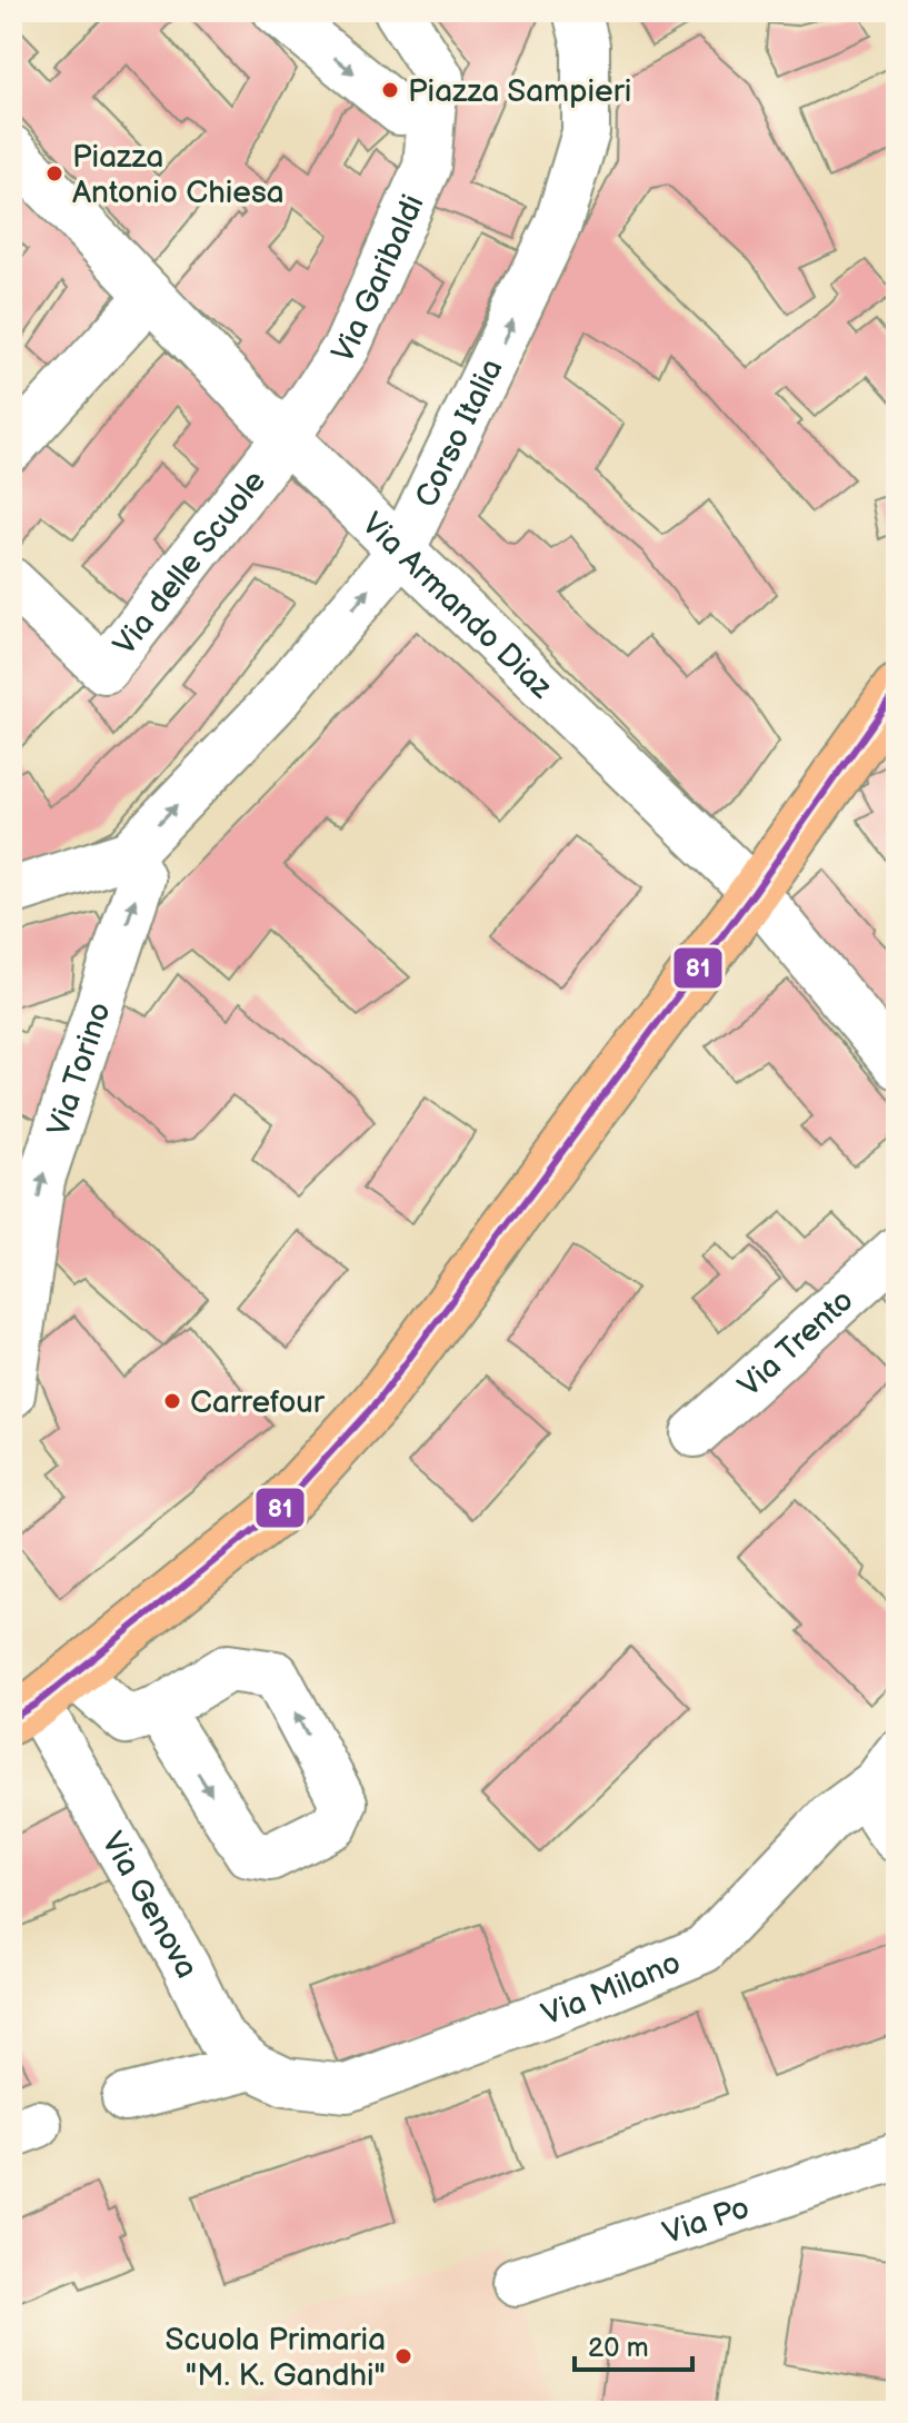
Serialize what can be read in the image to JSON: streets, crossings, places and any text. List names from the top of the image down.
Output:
{
  "streets": {
    "street": [
      "Via Garibaldi",
      "Corso Italia",
      "Via delle Scuole",
      "Via Armando Diaz",
      "Via Torino",
      "Via Trento",
      "Via Genova",
      "Via Milano",
      "Via Po"
    ]
  },
  "crossings": [
    ["Via Garibaldi", "Via delle Scuole"],
    ["Via Garibaldi", "Via Armando Diaz"],
    ["Corso Italia", "Via Armando Diaz"],
    ["Corso Italia", "Via Torino"],
    ["Via delle Scuole", "Via Armando Diaz"],
    ["Via Genova", "Via Milano"]
  ],
  "one_way": ["Corso Italia", "Via Torino"],
  "places": [
    "Piazza Sampieri",
    "Piazza Antonio Chiesa",
    "Carrefour",
    "Scuola Primaria \"M. K. Gandhi\""
  ],
  "lines": ["transit line 81"],
  "scale_bar": "20 m"
}
